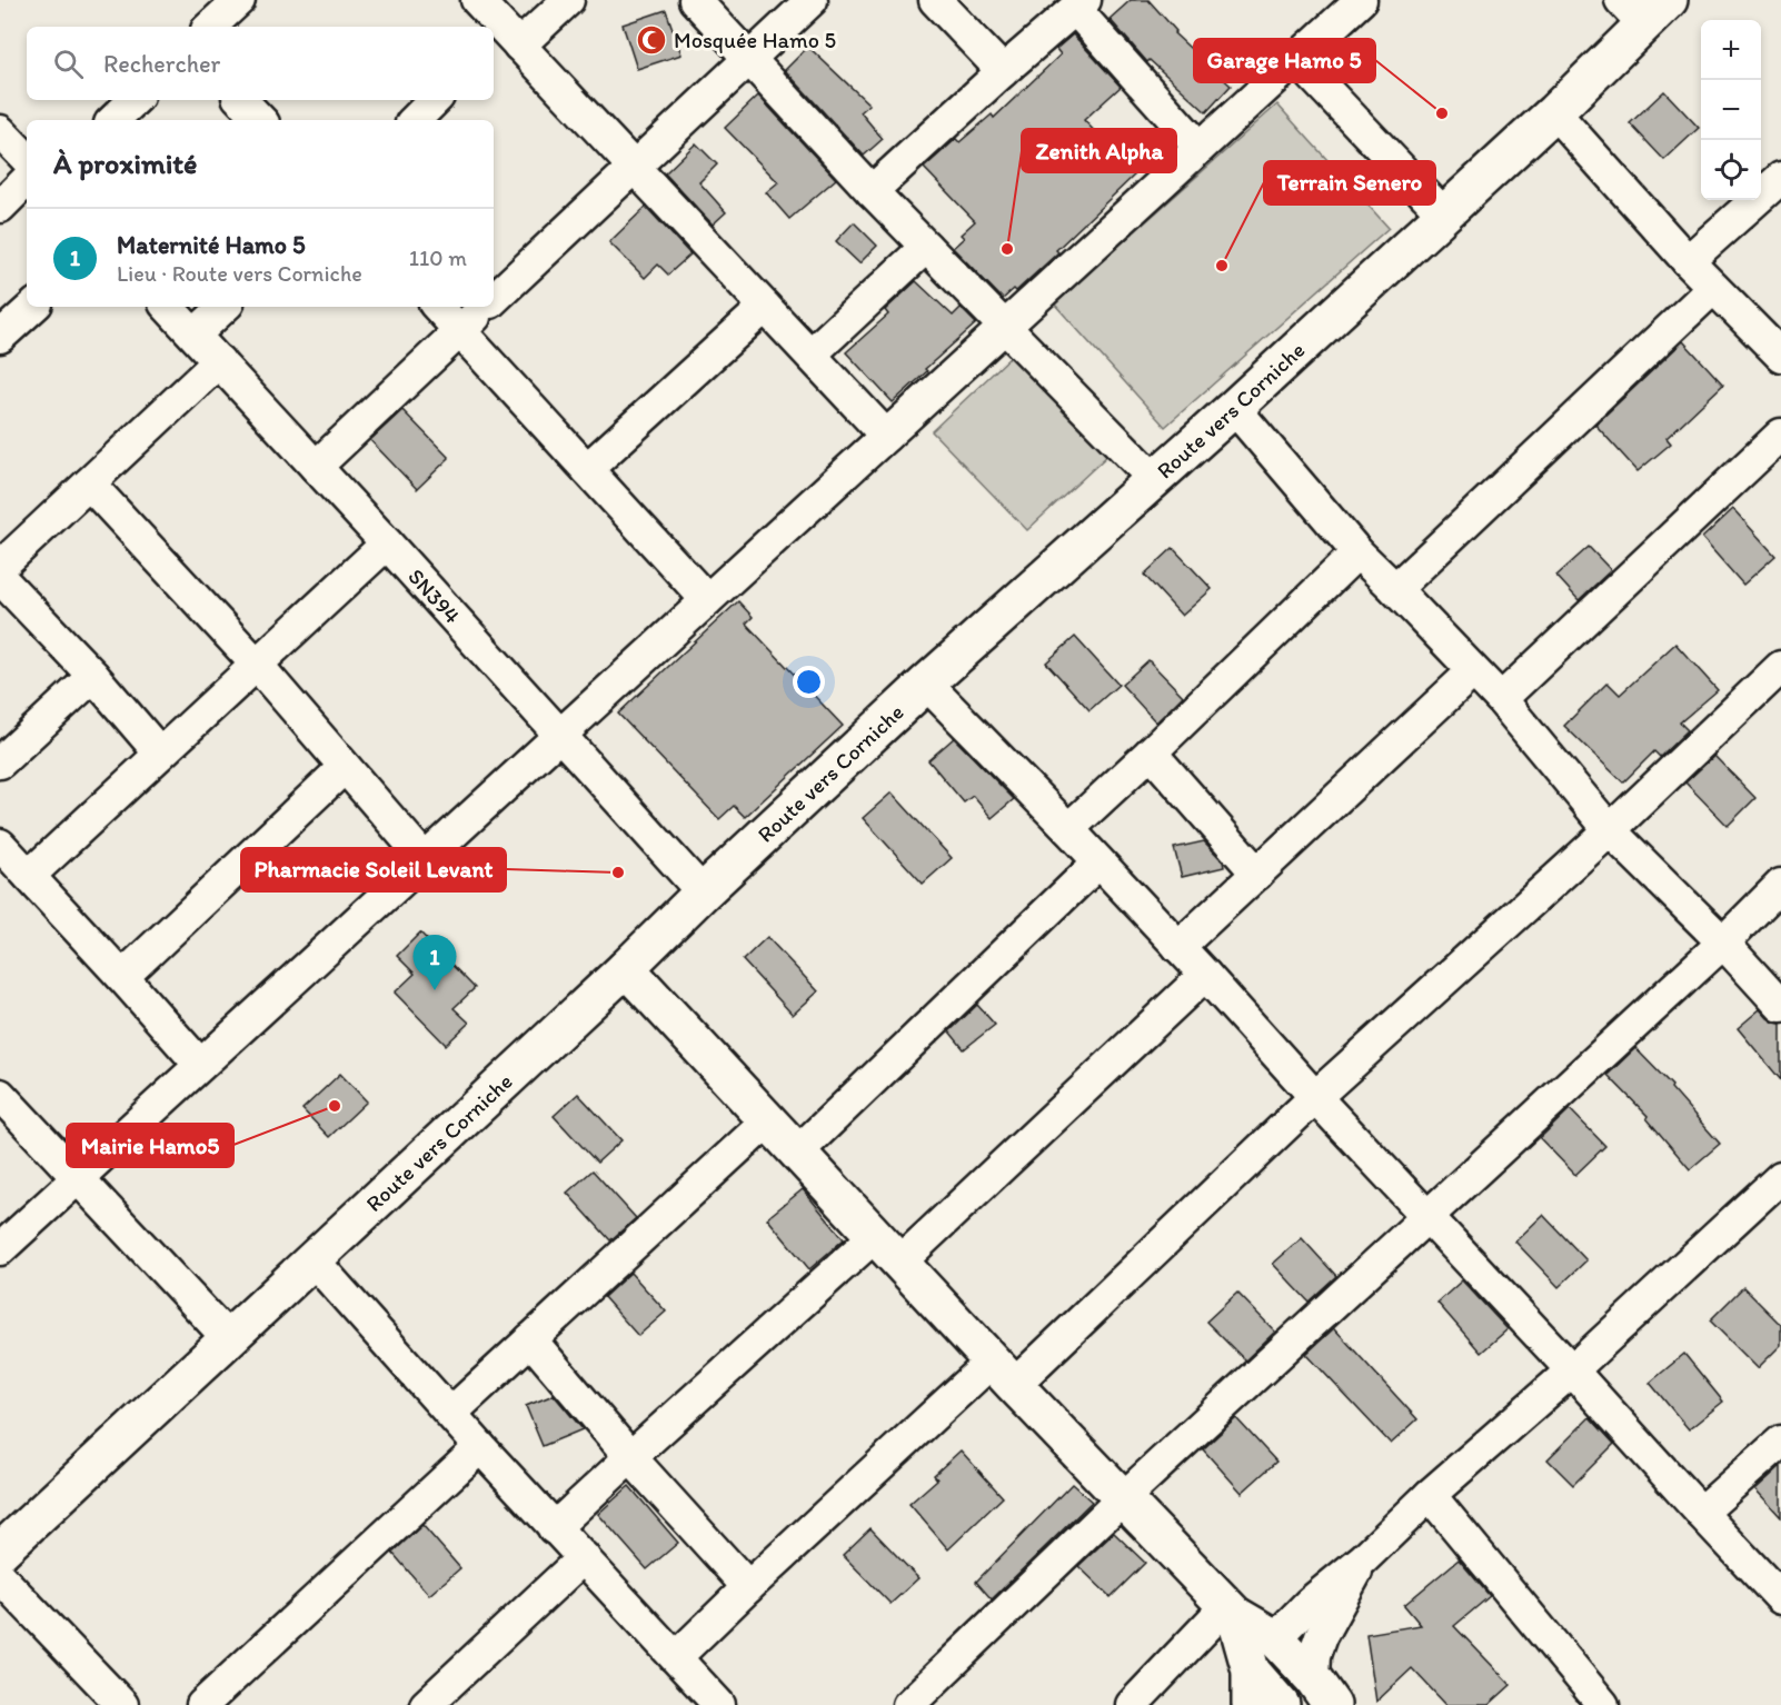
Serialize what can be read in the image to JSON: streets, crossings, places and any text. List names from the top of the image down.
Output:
{
  "streets": {
    "main road": ["Route vers Corniche"],
    "street": ["SN394"]
  },
  "crossings": [
    ["Route vers Corniche", "SN394"]
  ],
  "places": {
    "mosque": ["Mosquée Hamo 5"],
    "other": [
      "Garage Hamo 5",
      "Zenith Alpha",
      "Terrain Senero",
      "Pharmacie Soleil Levant",
      "Mairie Hamo5"
    ]
  },
  "page": {
    "map_buttons": ["+", "−"],
    "search": "Rechercher",
    "heading": "À proximité",
    "list": [
      {
        "mark": "1",
        "name": "Maternité Hamo 5",
        "note": "Lieu · Route vers Corniche",
        "value": "110 m"
      }
    ],
    "pins": "1"
  }
}
